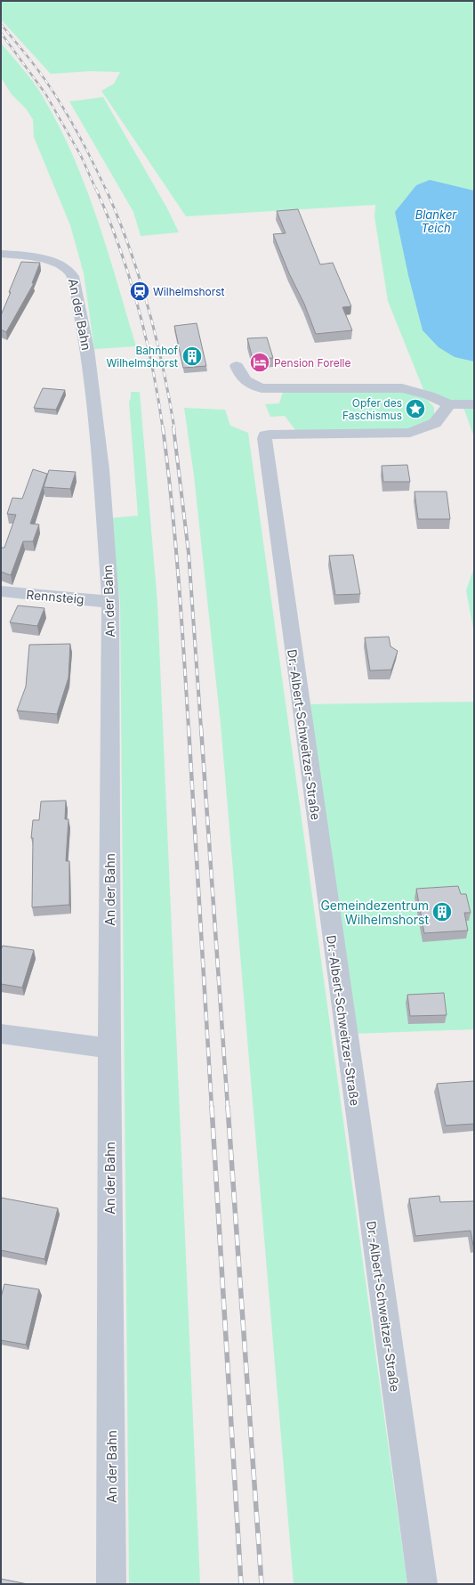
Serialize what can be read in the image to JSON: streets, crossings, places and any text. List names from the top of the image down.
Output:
{
  "streets": {
    "street": ["An der Bahn", "Rennsteig", "Dr.-Albert-Schweitzer-Straße"]
  },
  "crossings": [
    ["An der Bahn", "Rennsteig"]
  ],
  "water": ["Blanker Teich"],
  "places": {
    "station": ["Wilhelmshorst"],
    "building": ["Bahnhof Wilhelmshorst", "Gemeindezentrum Wilhelmshorst"],
    "hotel": ["Pension Forelle"],
    "place": ["Opfer des Faschismus"]
  }
}
